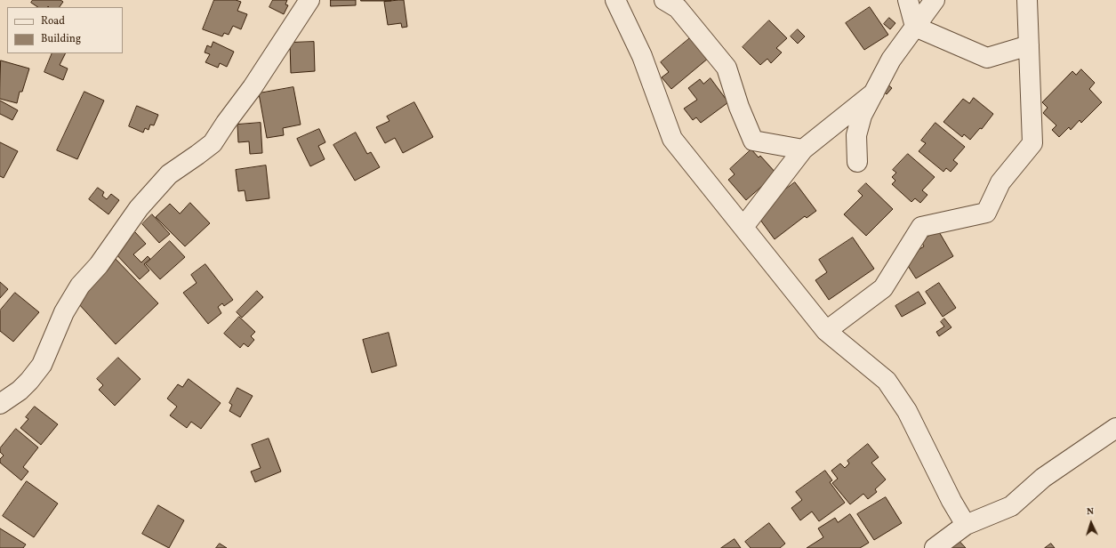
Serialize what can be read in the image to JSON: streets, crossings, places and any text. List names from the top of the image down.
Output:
{
  "legend": ["Road", "Building"],
  "north": "top"
}
